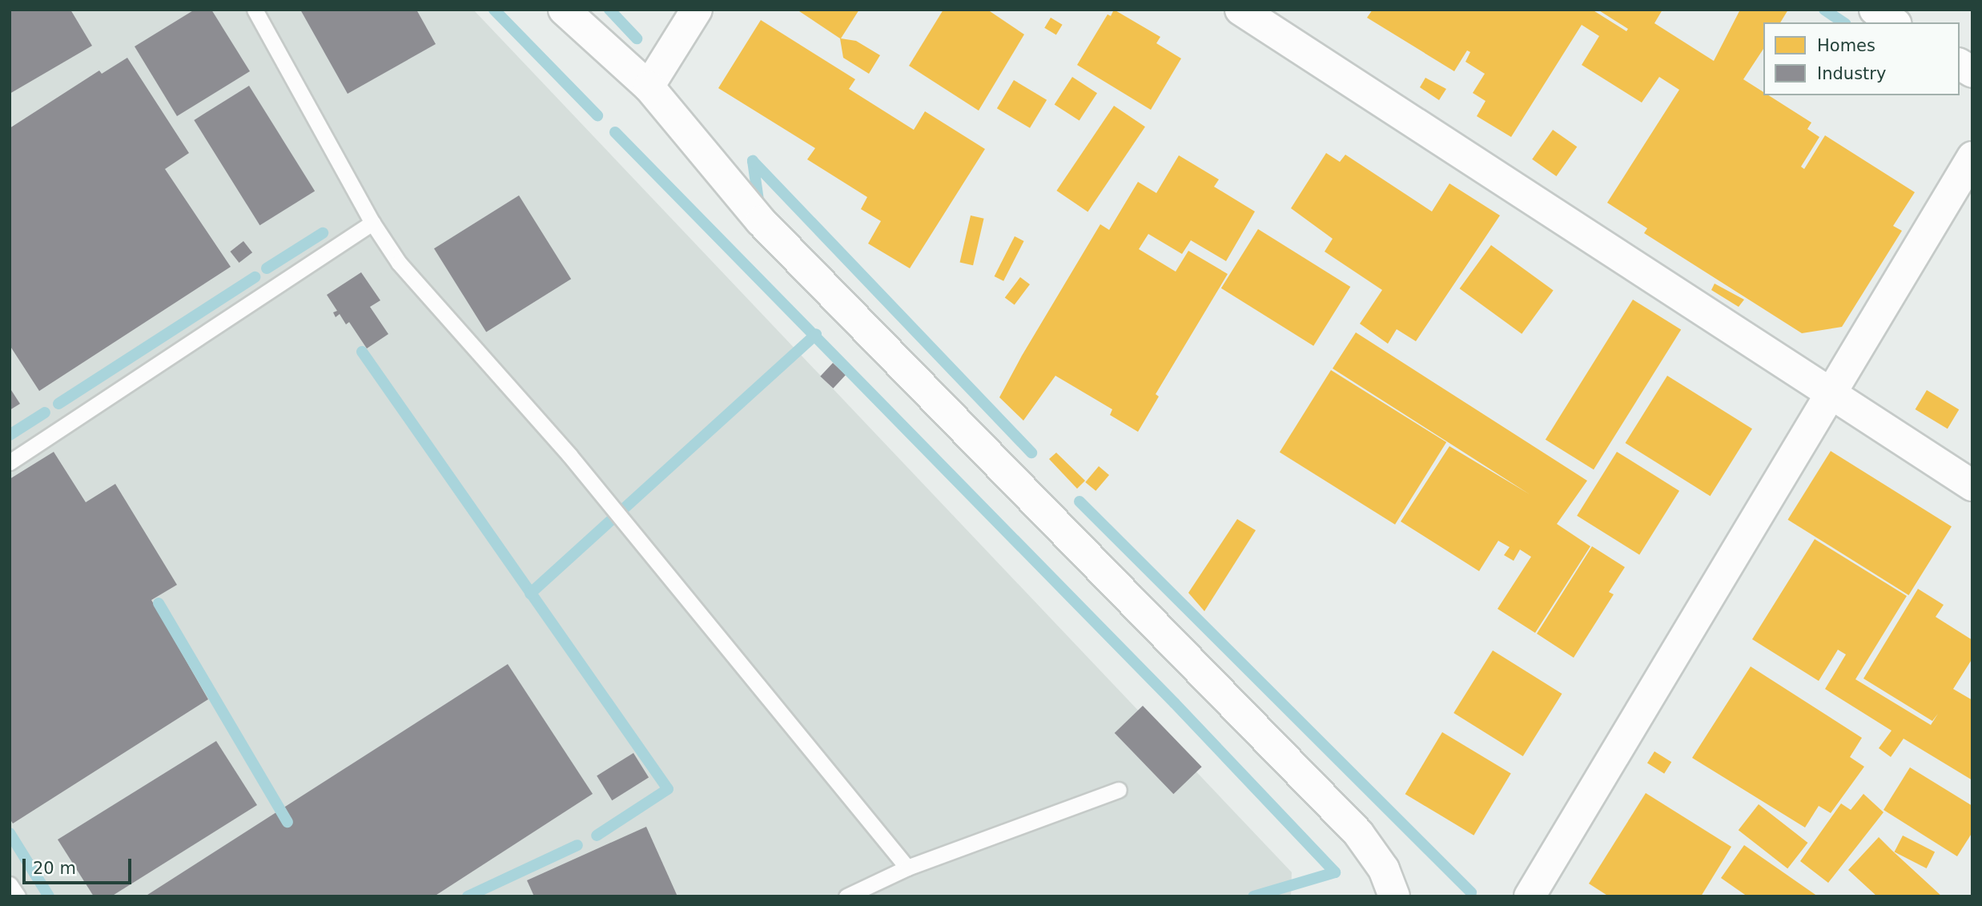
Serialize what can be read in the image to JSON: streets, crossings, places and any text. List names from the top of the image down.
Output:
{
  "legend": ["Homes", "Industry"],
  "scale_bar": "20 m"
}
